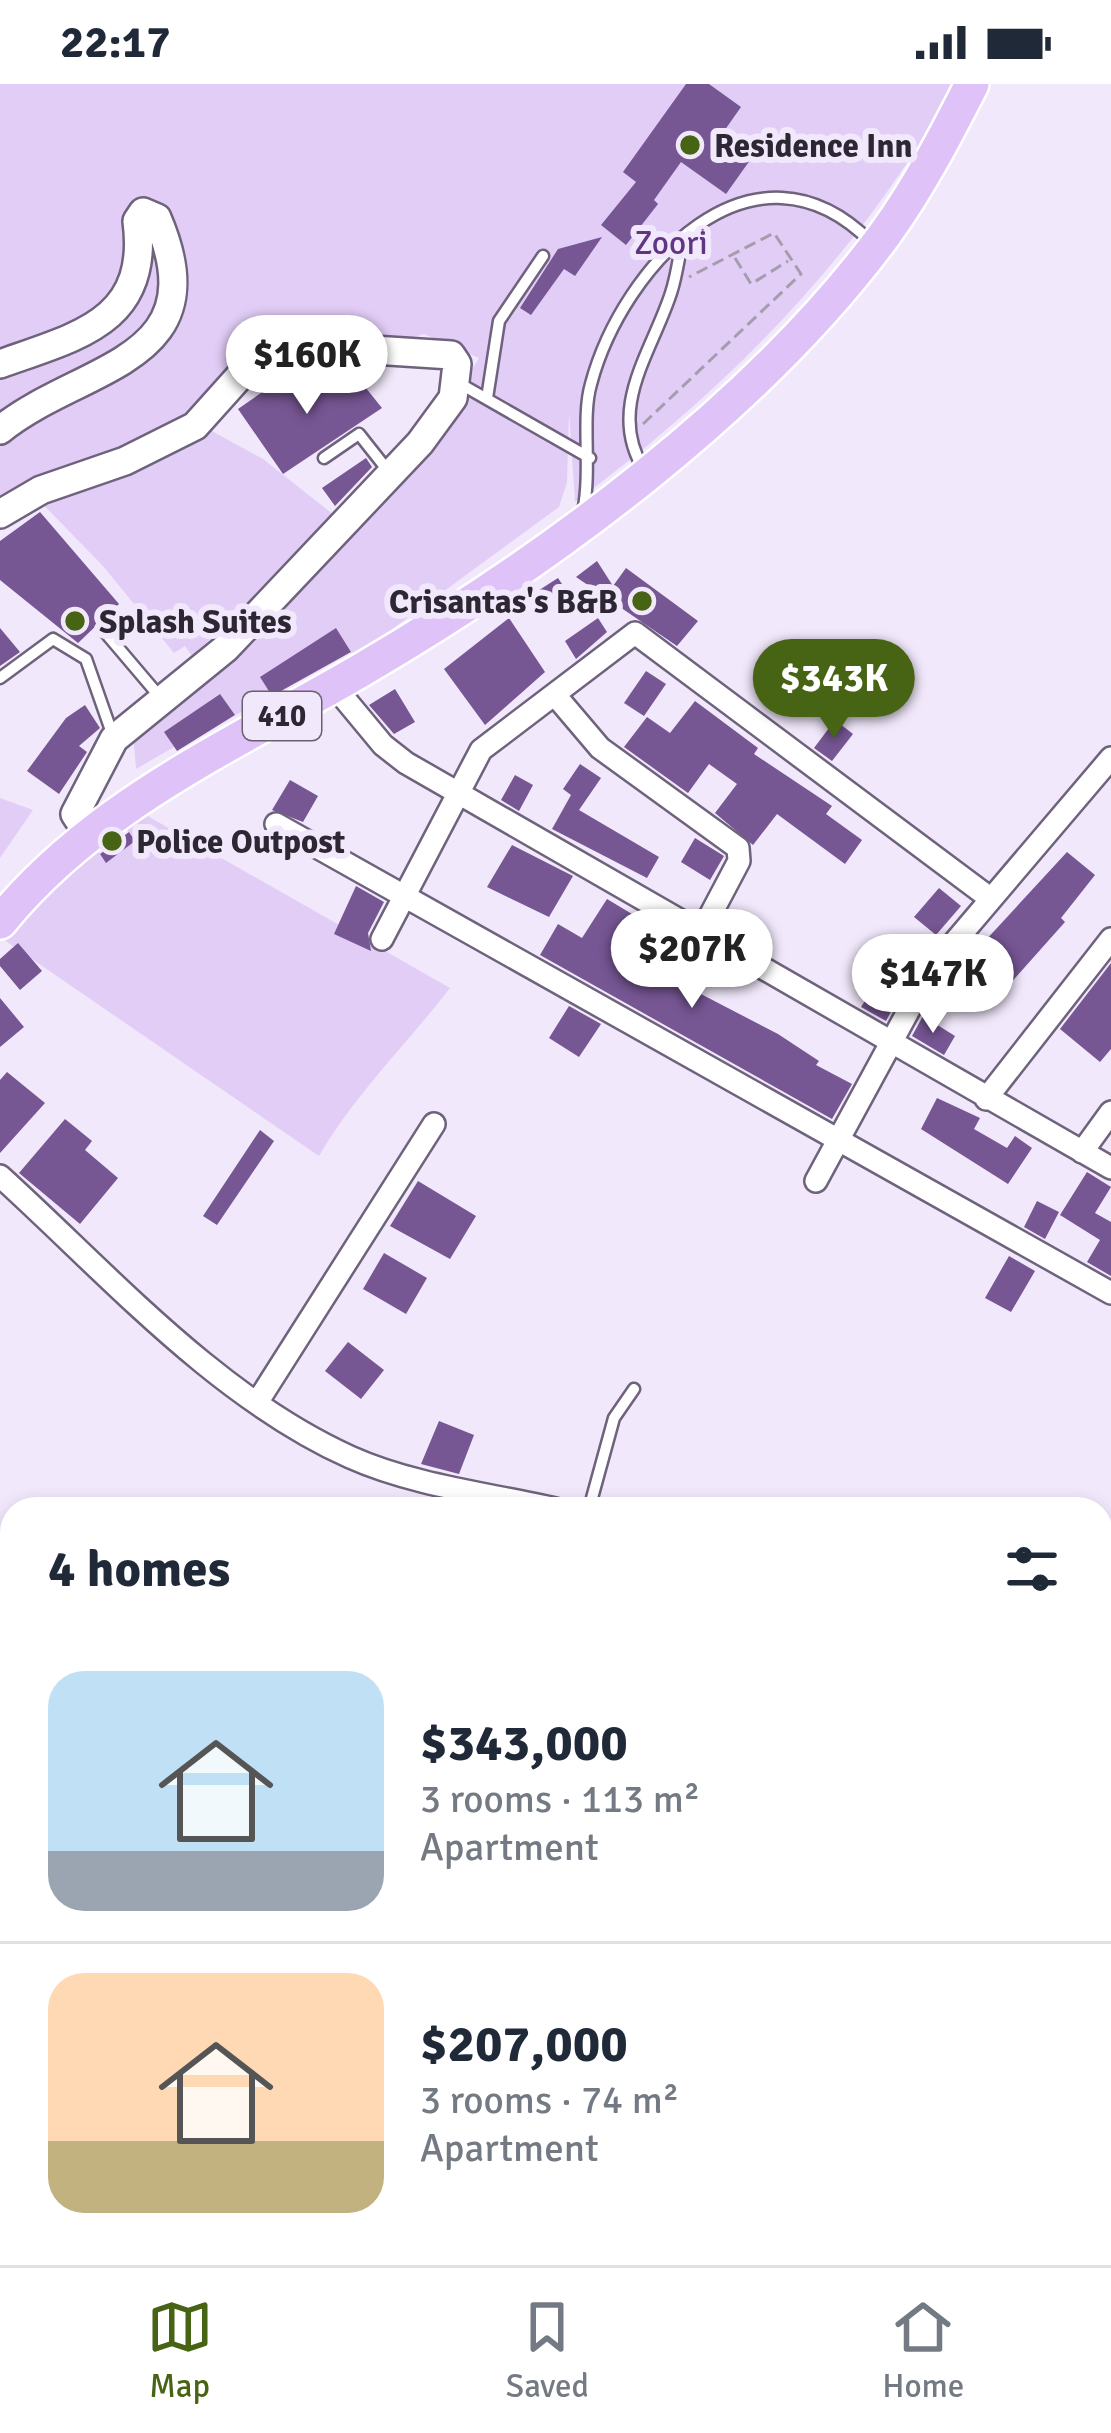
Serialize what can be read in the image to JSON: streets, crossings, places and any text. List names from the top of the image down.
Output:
{
  "streets": {
    "main road": ["410"]
  },
  "parks": ["Zoori"],
  "places": [
    "Residence Inn",
    "Crisantas's B&B",
    "Splash Suites",
    "Police Outpost"
  ],
  "page": {
    "status": "22:17",
    "price": [
      "$160K",
      "$343K",
      "$207K",
      "$147K"
    ],
    "heading": "4 homes",
    "list": [
      {
        "name": "$343,000",
        "note": "3 rooms · 113 m² · Apartment"
      },
      {
        "name": "$207,000",
        "note": "3 rooms · 74 m² · Apartment"
      }
    ],
    "tabs": ["Map", "Saved", "Home"]
  }
}
